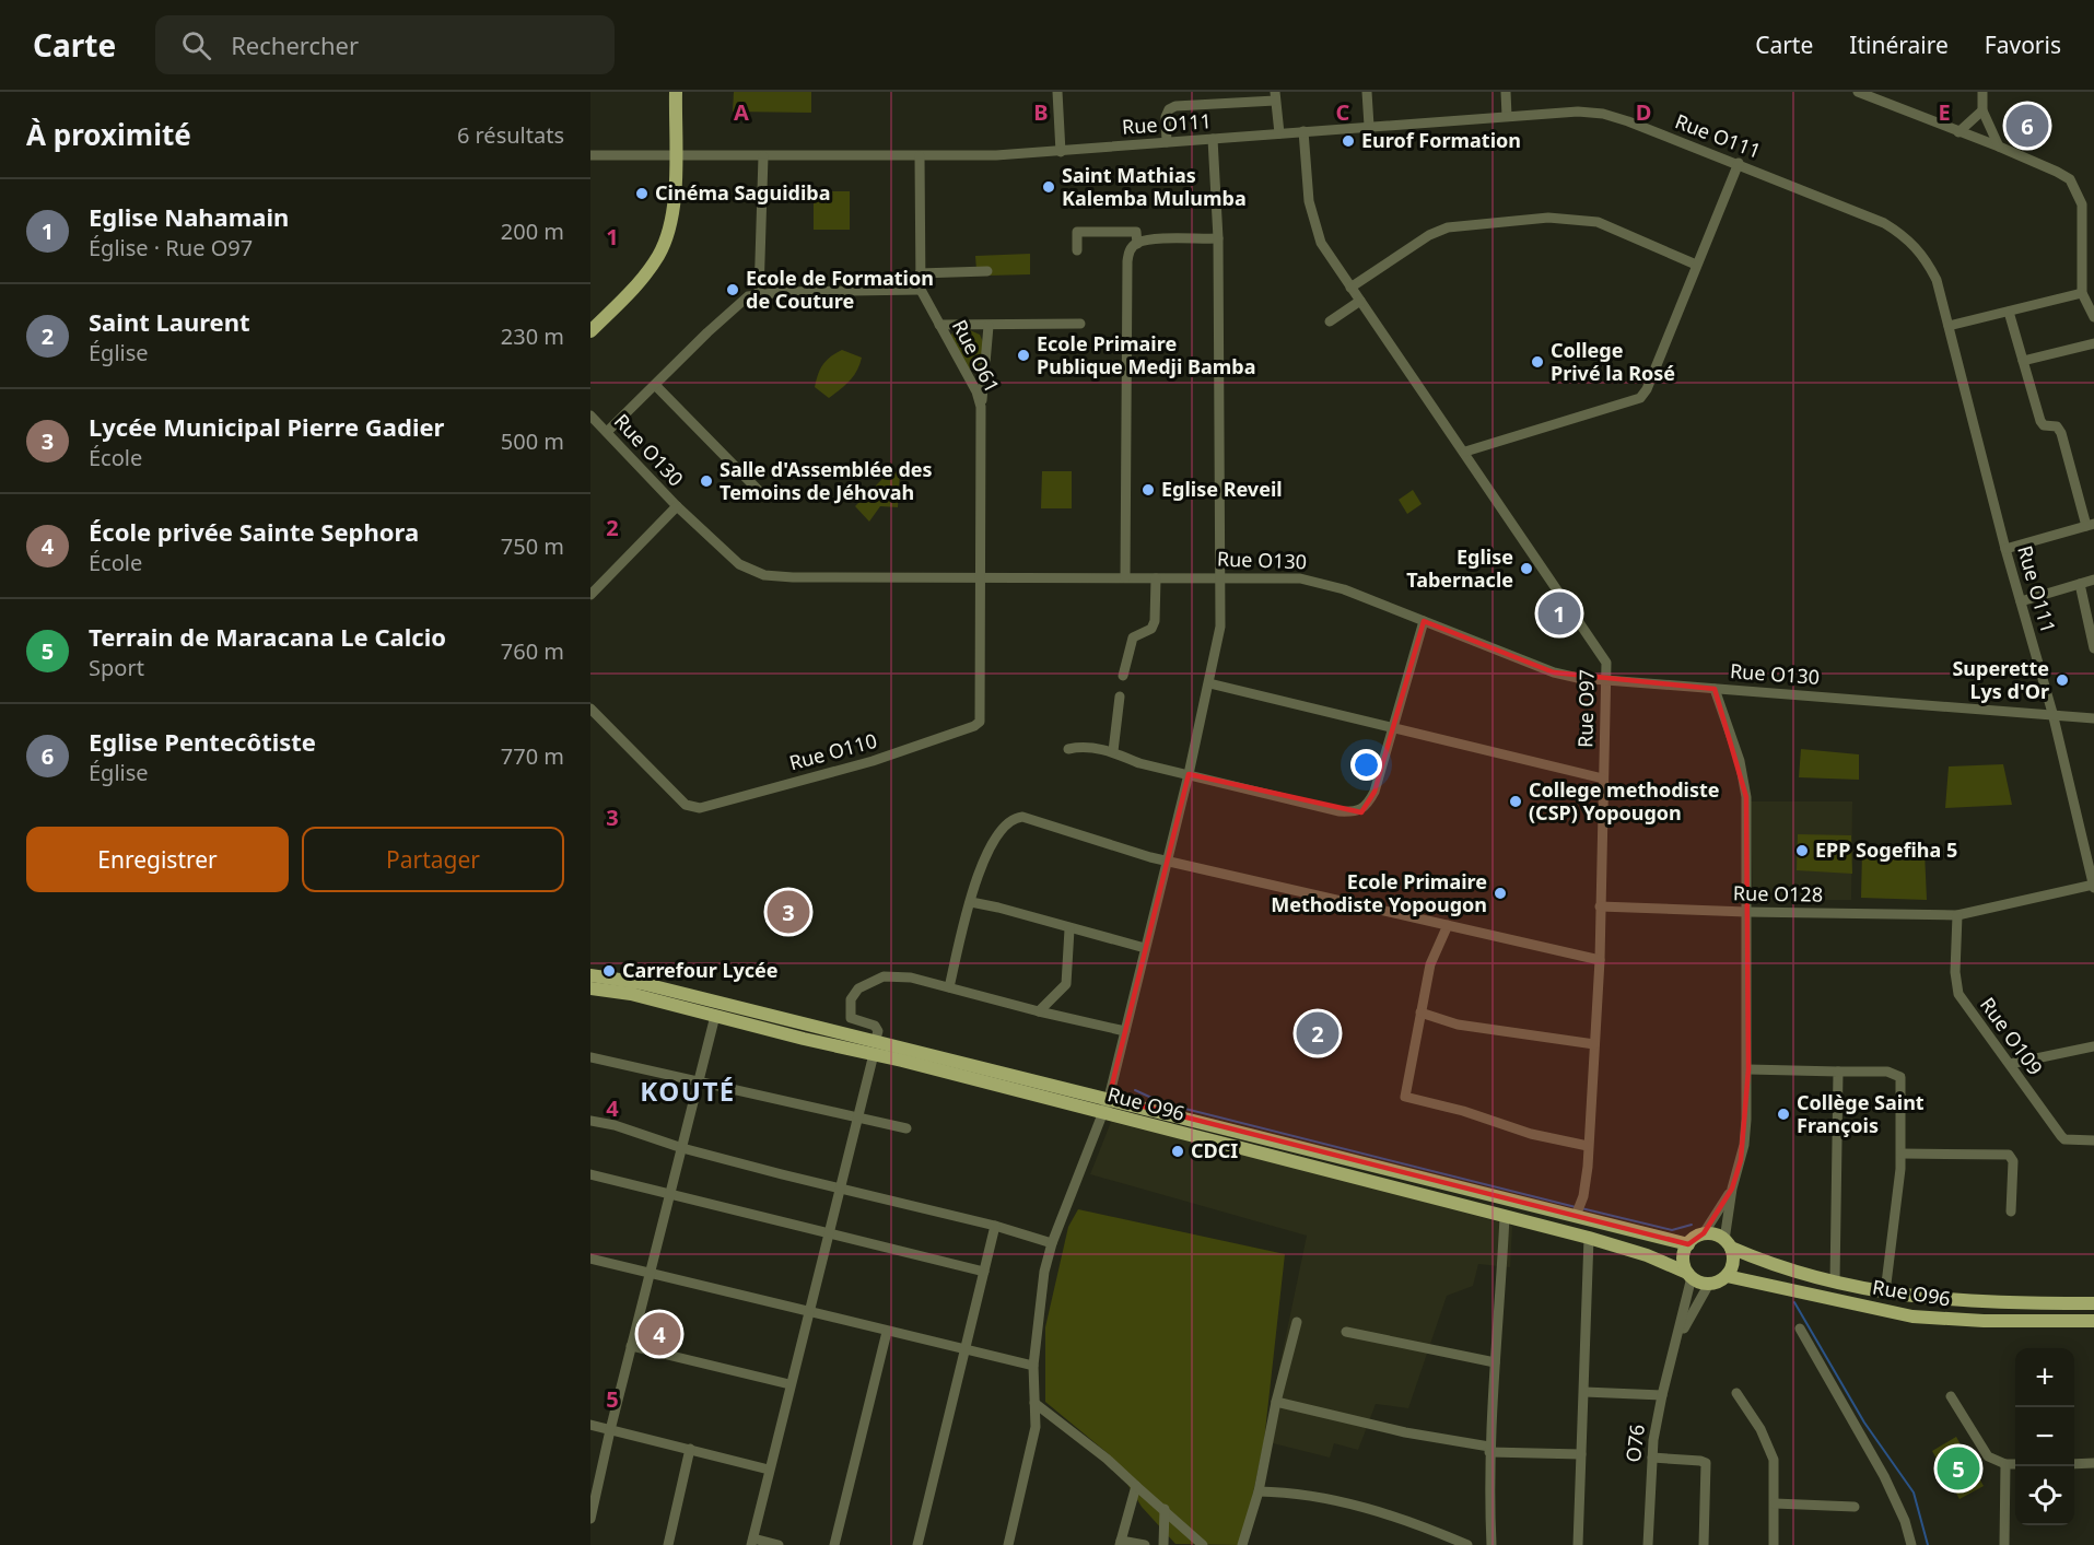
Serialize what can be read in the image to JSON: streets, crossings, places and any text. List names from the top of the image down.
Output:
{
  "streets": {
    "main road": ["Rue O96"],
    "street": [
      "Rue O111",
      "Rue O61",
      "Rue O130",
      "Rue O97",
      "Rue O110",
      "Rue O128",
      "Rue O109",
      "O76"
    ]
  },
  "crossings": [
    ["Rue O111", "Rue O61"],
    ["Rue O111", "Rue O130"],
    ["Rue O111", "Rue O97"],
    ["Rue O111", "Rue O128"],
    ["Rue O61", "Rue O130"],
    ["Rue O61", "Rue O110"],
    ["Rue O130", "Rue O97"],
    ["Rue O130", "Rue O110"],
    ["Rue O97", "Rue O128"],
    ["Rue O97", "Rue O96"],
    ["Rue O128", "Rue O109"]
  ],
  "districts": ["KOUTÉ"],
  "places": [
    "Eurof Formation",
    "Saint Mathias Kalemba Mulumba",
    "Cinéma Saguidiba",
    "Ecole de Formation de Couture",
    "Ecole Primaire Publique Medji Bamba",
    "College Privé la Rosé",
    "Salle d'Assemblée des Temoins de Jéhovah",
    "Eglise Reveil",
    "Eglise Tabernacle",
    "Superette Lys d'Or",
    "College methodiste (CSP) Yopougon",
    "EPP Sogefiha 5",
    "Ecole Primaire Methodiste Yopougon",
    "Carrefour Lycée",
    "Collège Saint François",
    "CDCI"
  ],
  "page": {
    "header": "Carte",
    "search": "Rechercher",
    "nav": ["Carte", "Itinéraire", "Favoris"],
    "heading": ["À proximité", "6 résultats"],
    "pins": [
      "6",
      "1",
      "3",
      "2",
      "4",
      "5"
    ],
    "list": [
      {
        "mark": "1",
        "name": "Eglise Nahamain",
        "note": "Église · Rue O97",
        "value": "200 m"
      },
      {
        "mark": "2",
        "name": "Saint Laurent",
        "note": "Église",
        "value": "230 m"
      },
      {
        "mark": "3",
        "name": "Lycée Municipal Pierre Gadier",
        "note": "École",
        "value": "500 m"
      },
      {
        "mark": "4",
        "name": "École privée Sainte Sephora",
        "note": "École",
        "value": "750 m"
      },
      {
        "mark": "5",
        "name": "Terrain de Maracana Le Calcio",
        "note": "Sport",
        "value": "760 m"
      },
      {
        "mark": "6",
        "name": "Eglise Pentecôtiste",
        "note": "Église",
        "value": "770 m"
      }
    ],
    "buttons": ["Enregistrer", "Partager"],
    "map_buttons": ["+", "−"]
  },
  "grid": {
    "columns": [
      "A",
      "B",
      "C",
      "D",
      "E"
    ],
    "rows": [
      "1",
      "2",
      "3",
      "4",
      "5"
    ]
  }
}
